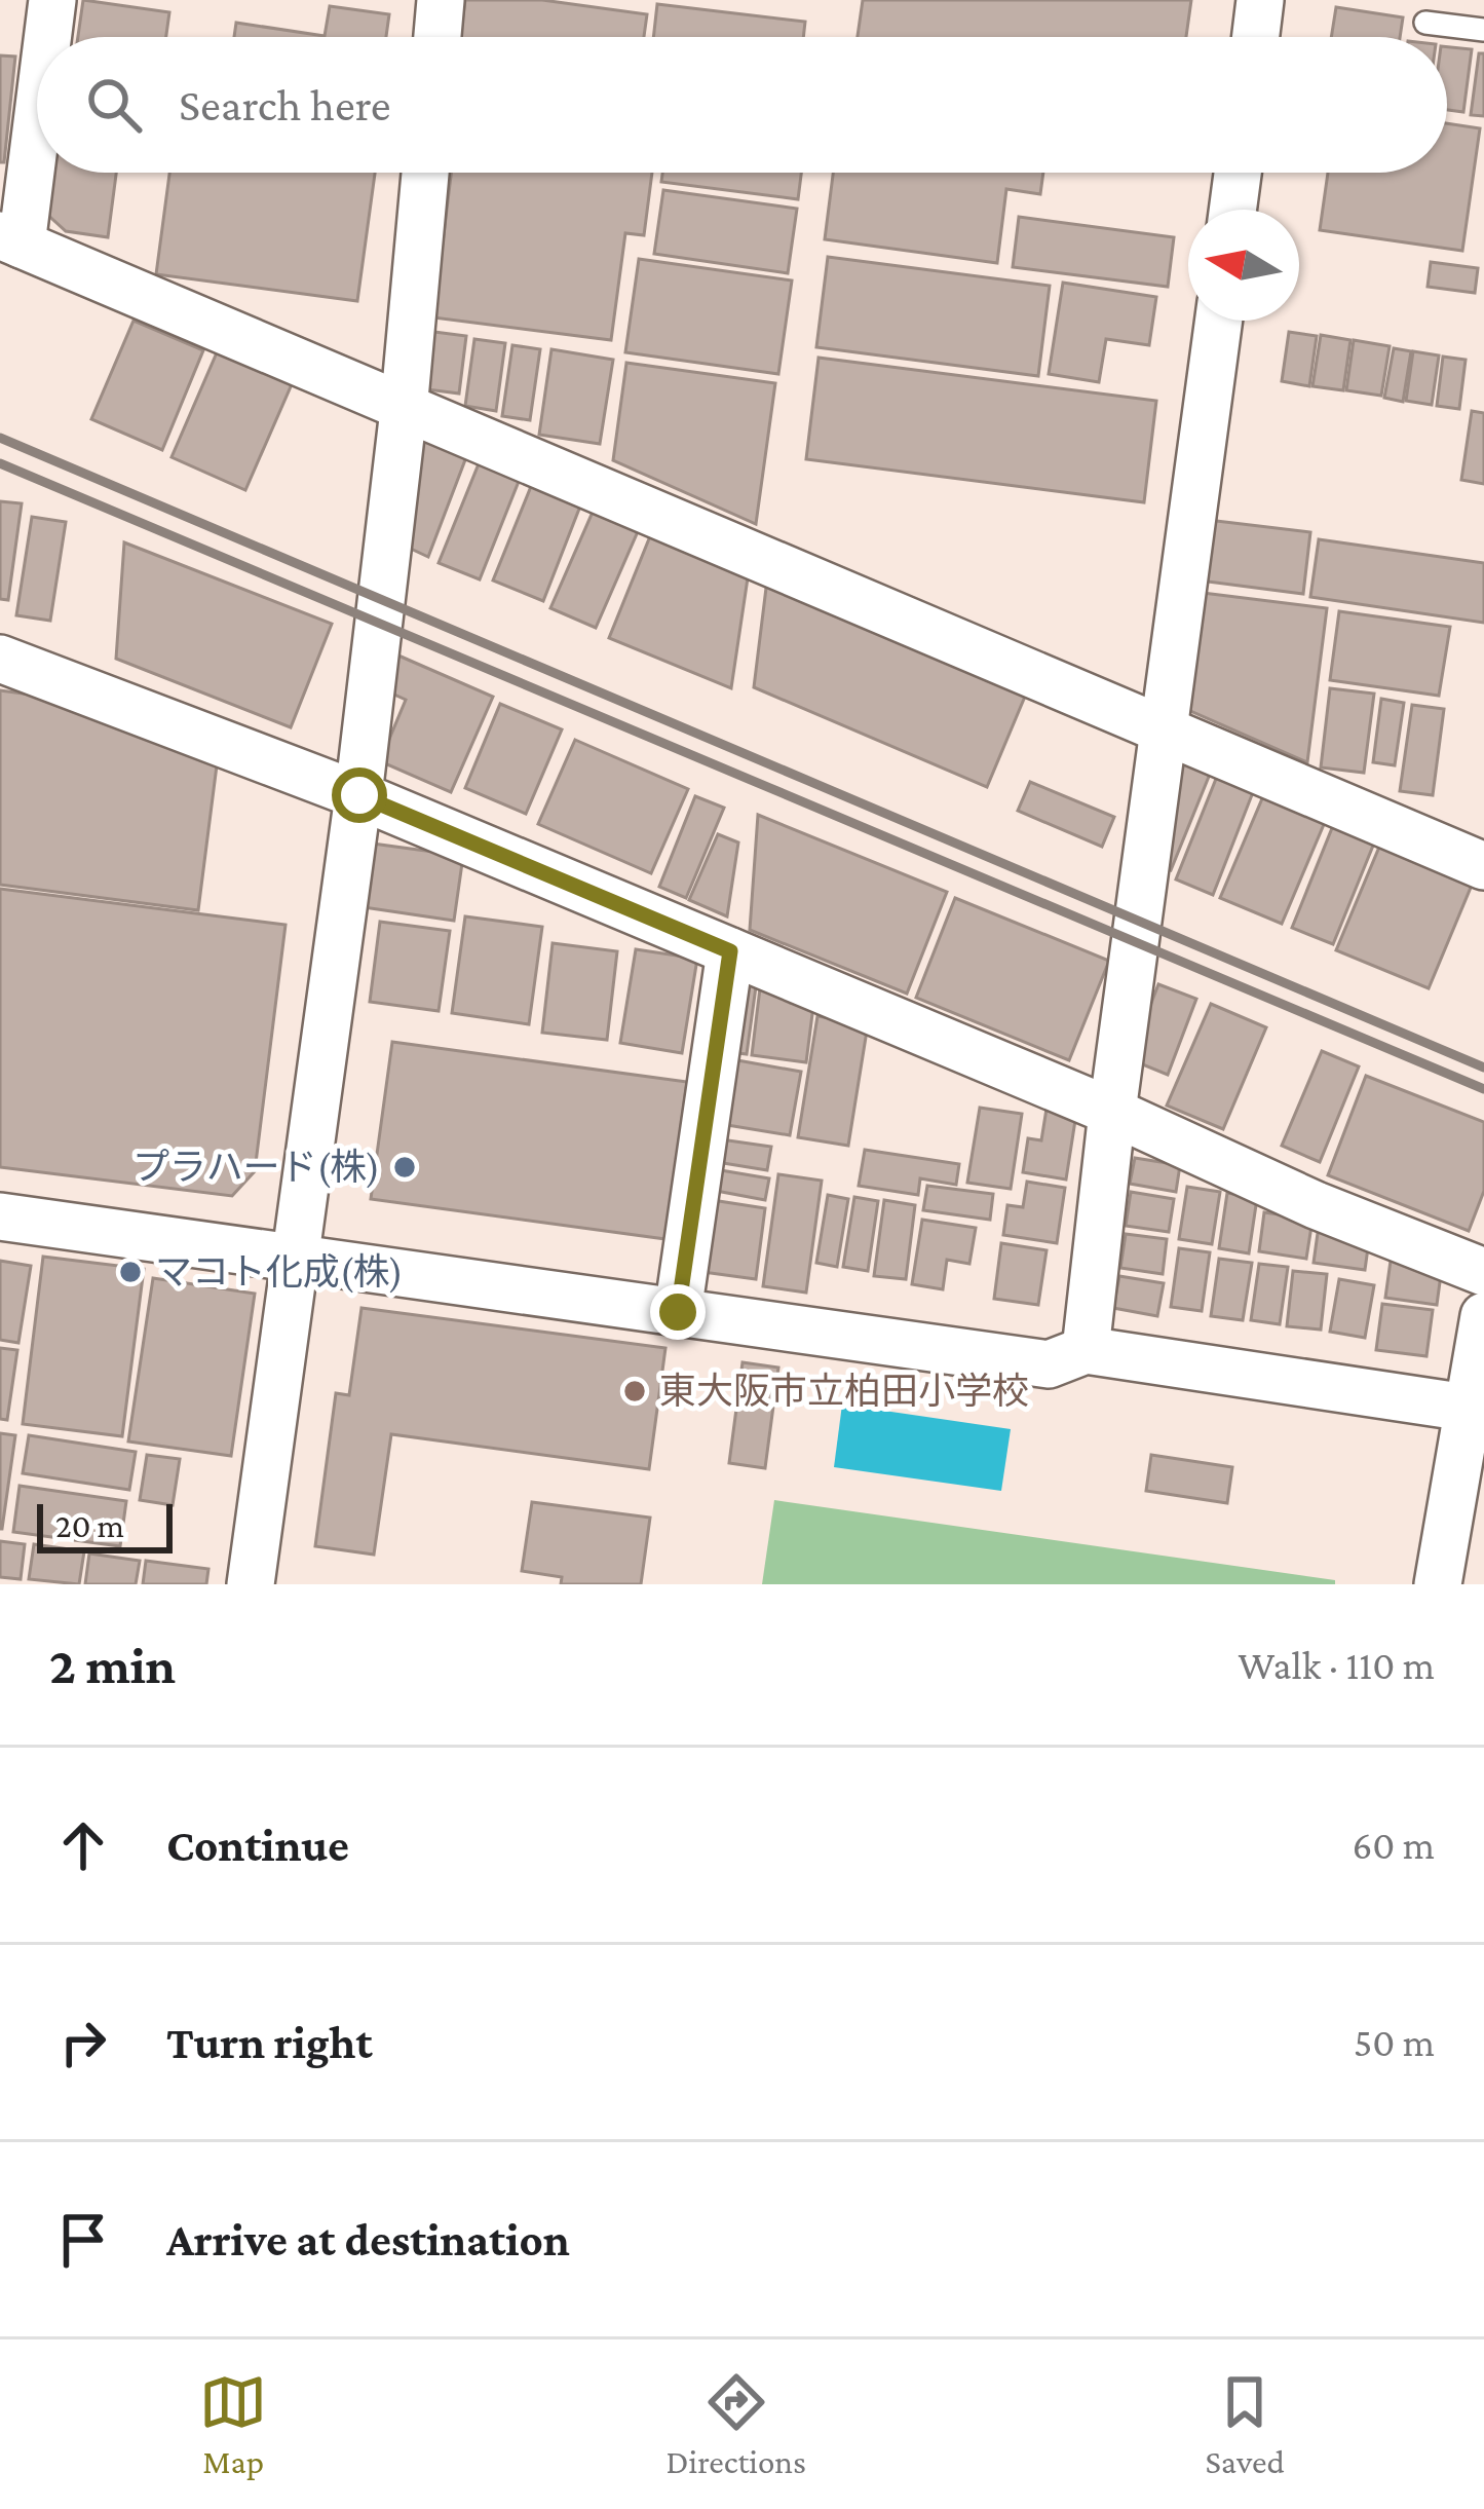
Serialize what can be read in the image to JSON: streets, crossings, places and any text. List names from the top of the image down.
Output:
{
  "places": ["プラハード(株)", "マコト化成(株)", "東大阪市立柏田小学校"],
  "scale_bar": "20 m",
  "north": "left",
  "page": {
    "search": "Search here",
    "scale": "20 m",
    "heading": ["2 min", "Walk · 110 m"],
    "list": [
      ["Continue", "60 m"],
      ["Turn right", "50 m"],
      "Arrive at destination"
    ],
    "nav": ["Map", "Directions", "Saved"]
  }
}
